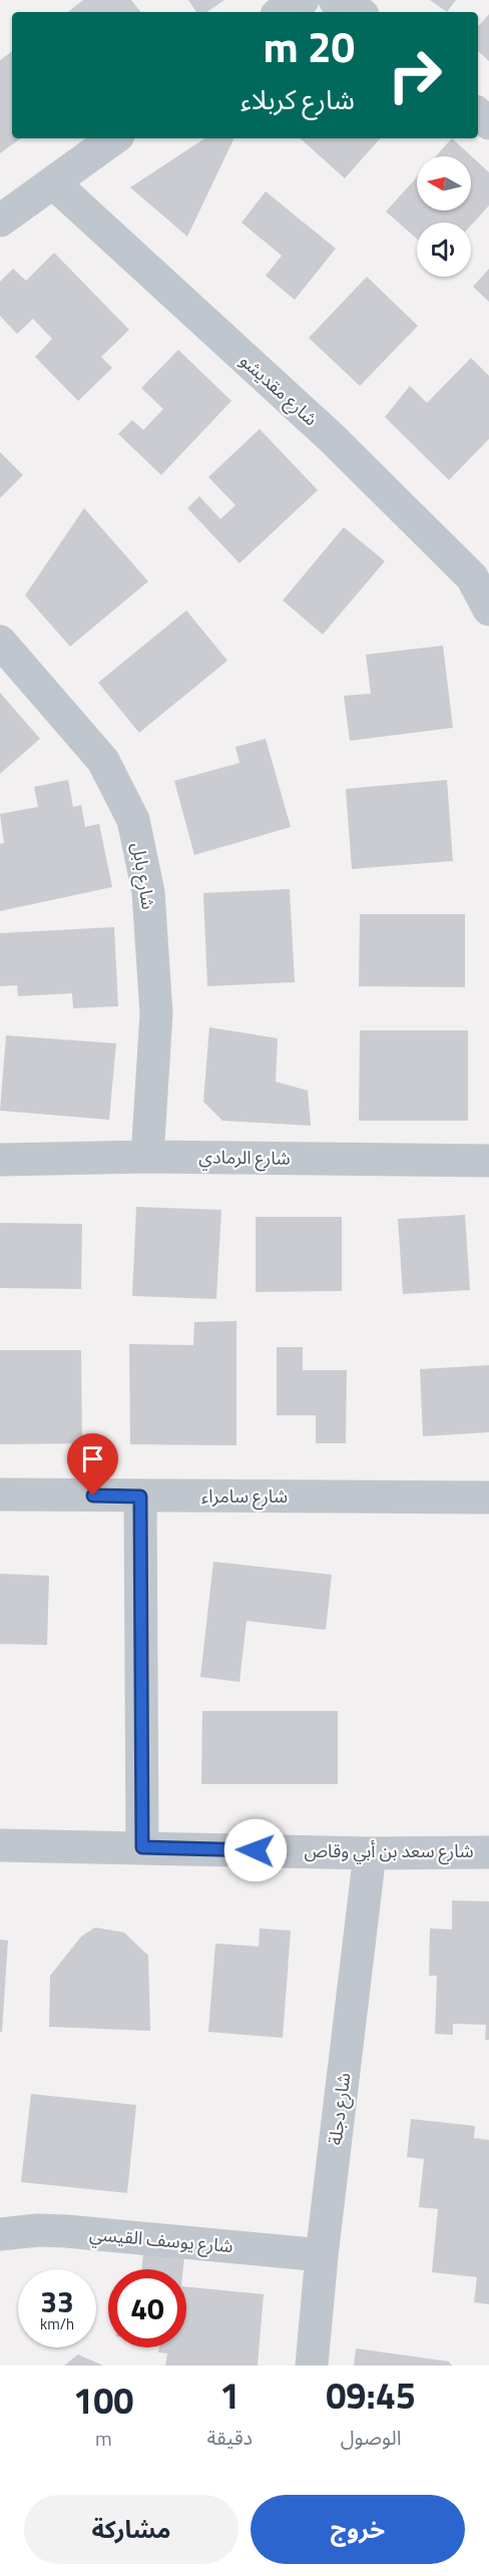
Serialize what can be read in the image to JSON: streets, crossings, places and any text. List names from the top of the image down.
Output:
{
  "streets": {
    "street": [
      "شارع مقديشو",
      "شارع بابل",
      "شارع الرمادي",
      "شارع سامراء",
      "شارع سعد بن أبي وقاص",
      "شارع دجلة",
      "شارع يوسف القيسي"
    ]
  },
  "crossings": [
    ["شارع بابل", "شارع الرمادي"],
    ["شارع سعد بن أبي وقاص", "شارع دجلة"],
    ["شارع دجلة", "شارع يوسف القيسي"]
  ],
  "north": "left",
  "page": {
    "turn": ["20 m", "شارع كربلاء"],
    "speed": "33 km/h",
    "limit": "40",
    "eta": [
      "09:45",
      "الوصول",
      "1",
      "دقيقة",
      "100",
      "m"
    ],
    "buttons": ["خروج", "مشاركة"]
  }
}
